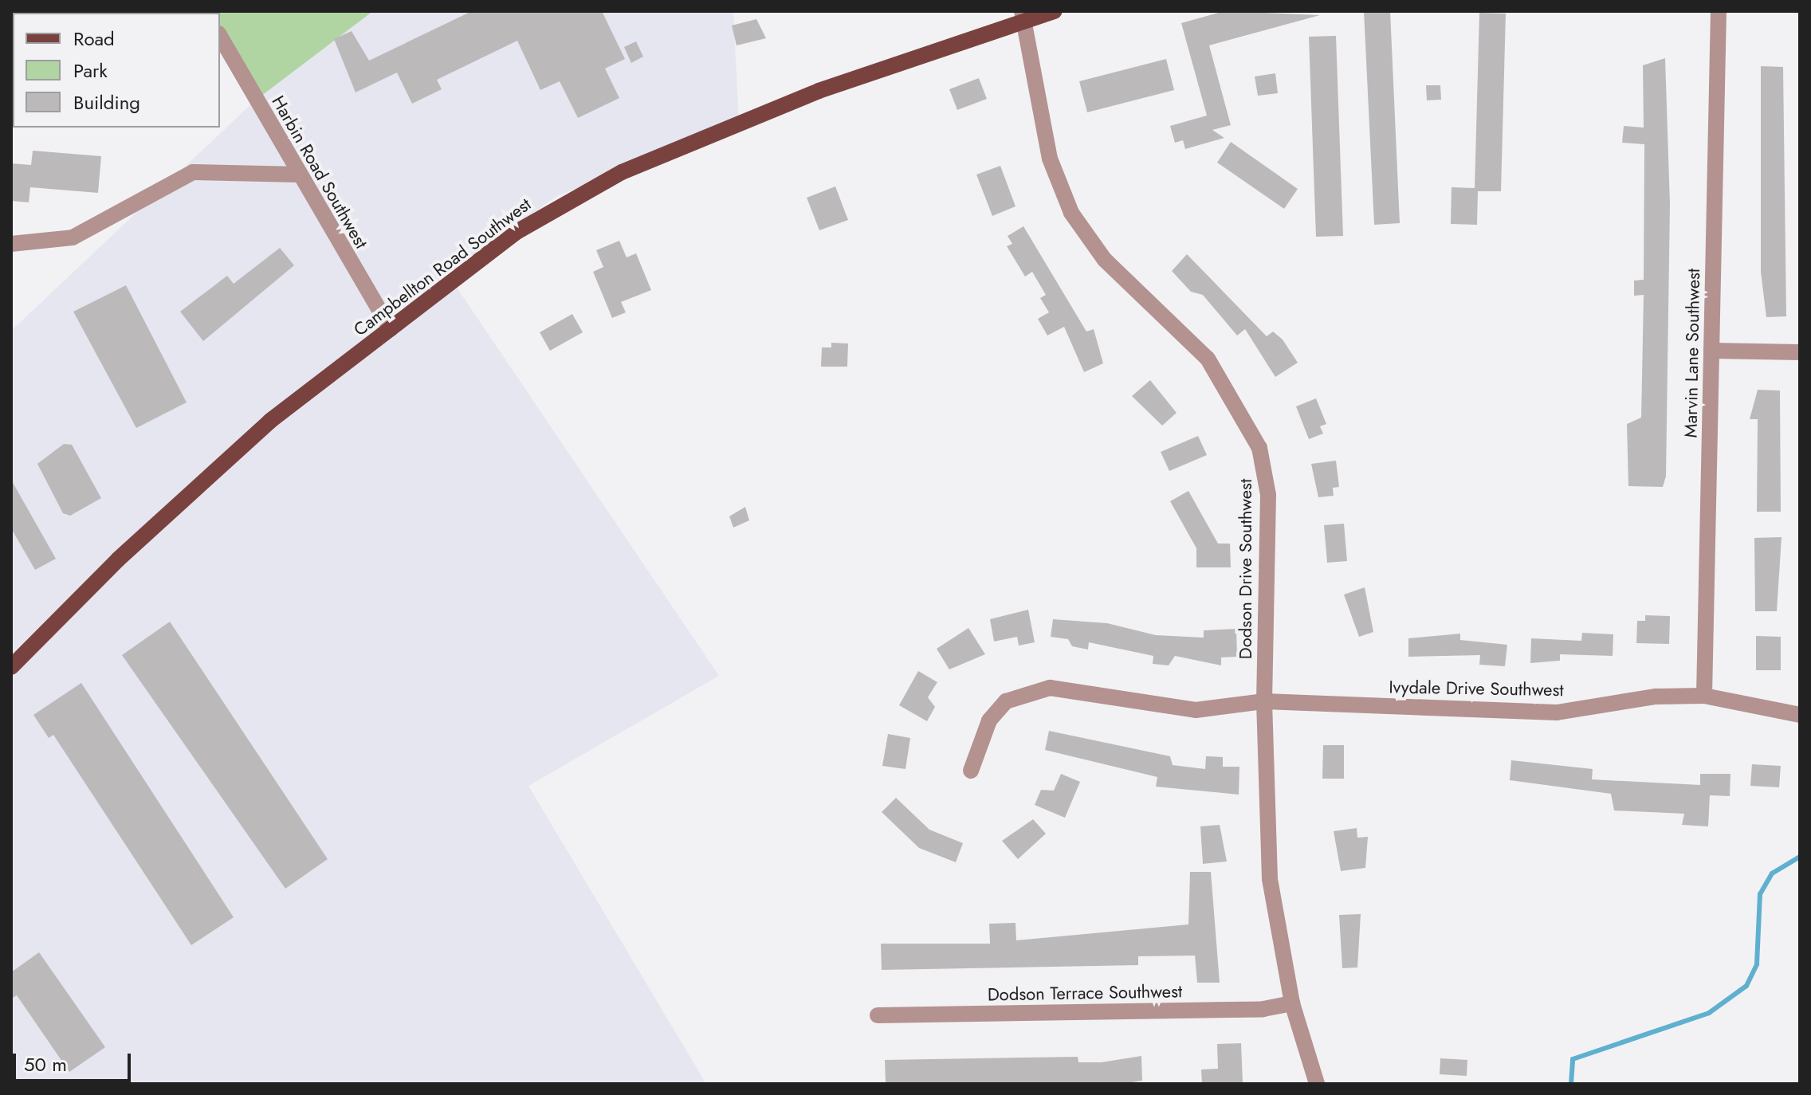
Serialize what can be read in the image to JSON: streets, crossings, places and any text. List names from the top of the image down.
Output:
{
  "streets": {
    "main road": ["Campbellton Road Southwest"],
    "street": [
      "Harbin Road Southwest",
      "Marvin Lane Southwest",
      "Dodson Drive Southwest",
      "Ivydale Drive Southwest",
      "Dodson Terrace Southwest"
    ]
  },
  "crossings": [
    ["Harbin Road Southwest", "Campbellton Road Southwest"],
    ["Campbellton Road Southwest", "Dodson Drive Southwest"],
    ["Marvin Lane Southwest", "Ivydale Drive Southwest"],
    ["Dodson Drive Southwest", "Ivydale Drive Southwest"],
    ["Dodson Drive Southwest", "Dodson Terrace Southwest"]
  ],
  "legend": ["Road", "Park", "Building"],
  "scale_bar": "50 m"
}
